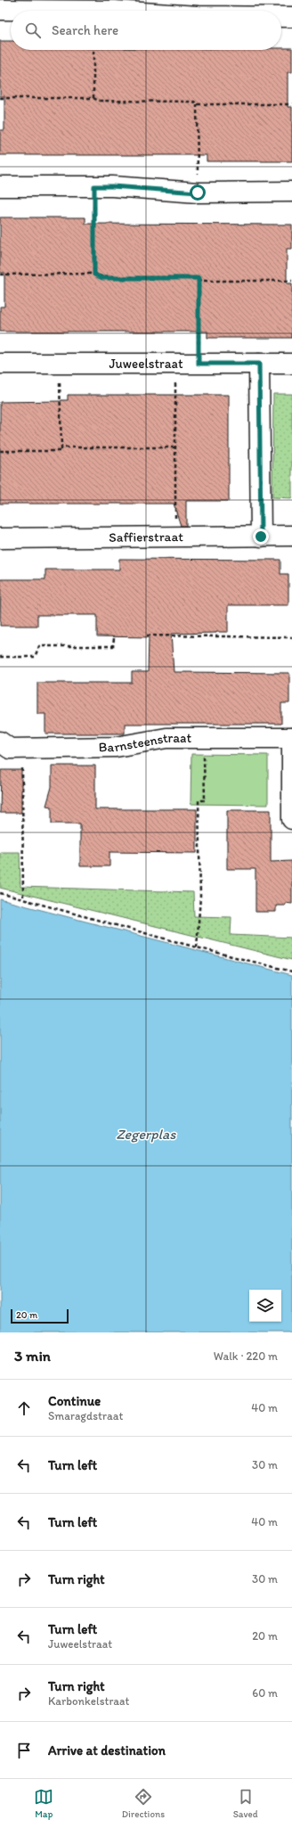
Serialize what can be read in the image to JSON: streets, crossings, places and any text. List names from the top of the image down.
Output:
{
  "streets": {
    "street": ["Juweelstraat", "Saffierstraat", "Barnsteenstraat"]
  },
  "water": ["Zegerplas"],
  "scale_bar": "20 m",
  "page": {
    "search": "Search here",
    "scale": "20 m",
    "heading": ["3 min", "Walk · 220 m"],
    "list": [
      ["Continue", "Smaragdstraat", "40 m"],
      ["Turn left", "30 m"],
      ["Turn left", "40 m"],
      ["Turn right", "30 m"],
      ["Turn left", "Juweelstraat", "20 m"],
      ["Turn right", "Karbonkelstraat", "60 m"],
      "Arrive at destination"
    ],
    "nav": ["Map", "Directions", "Saved"]
  }
}
